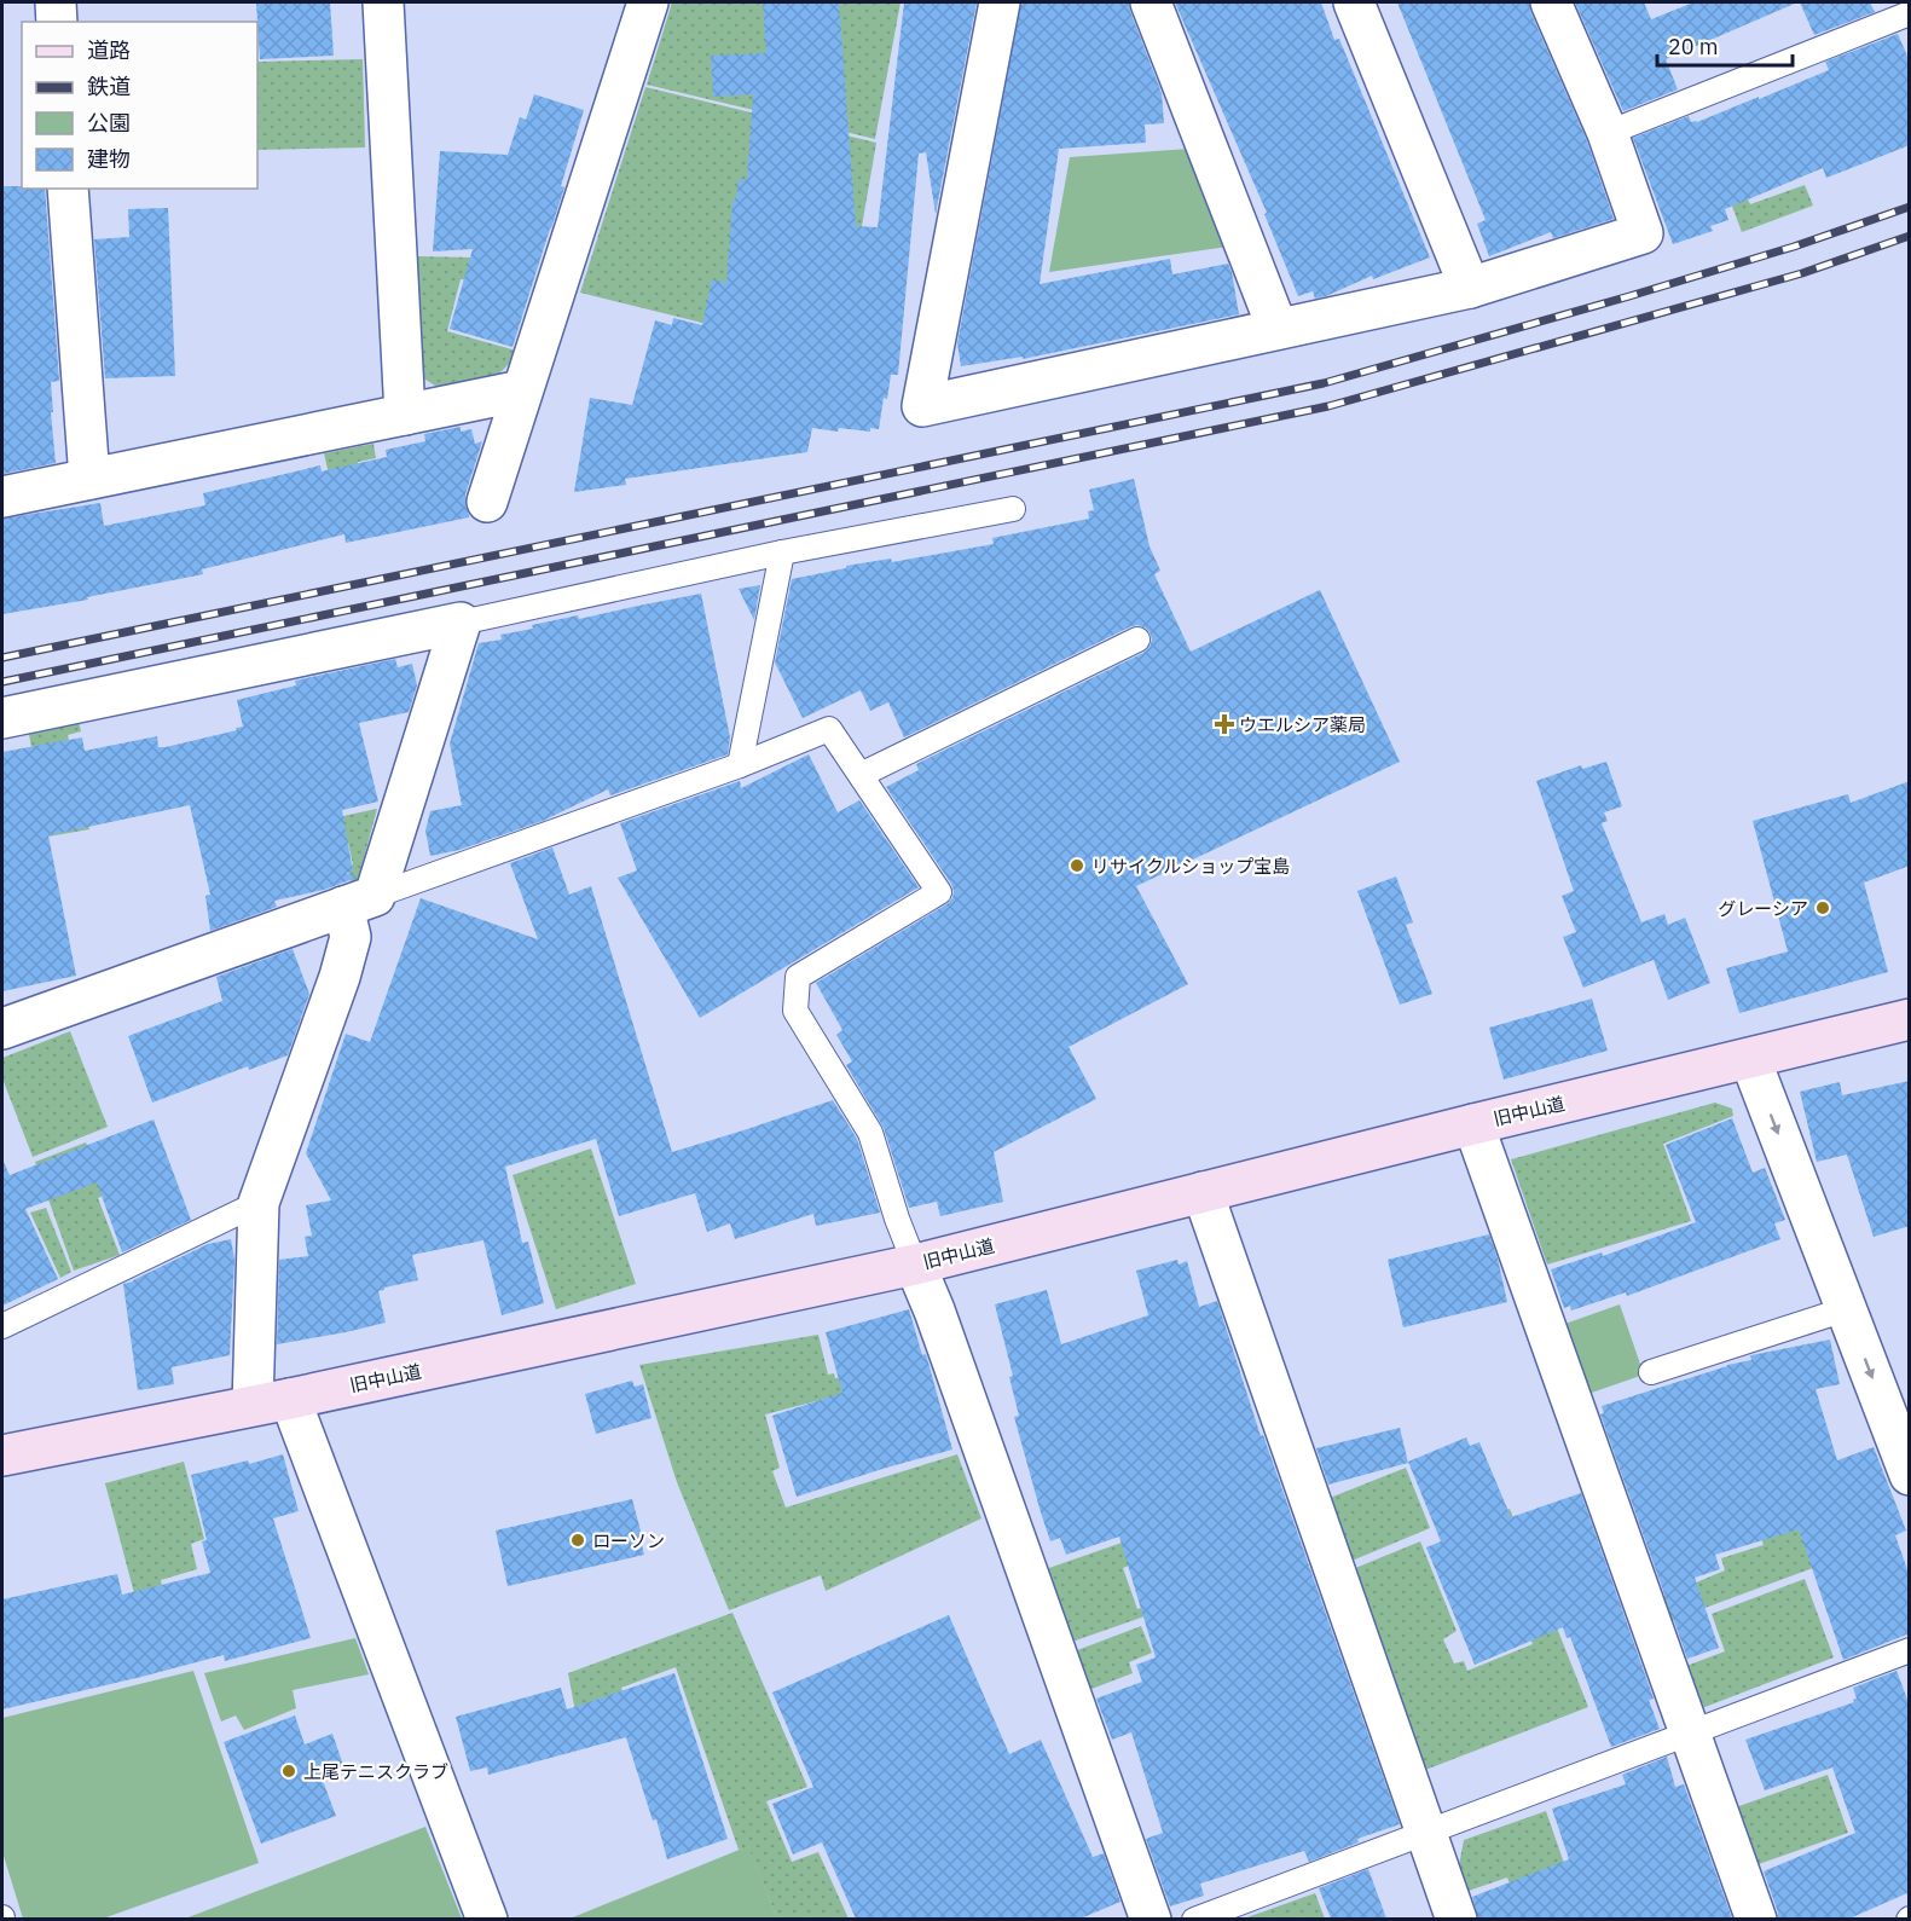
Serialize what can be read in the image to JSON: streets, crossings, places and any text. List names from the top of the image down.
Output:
{
  "streets": {
    "main road": ["旧中山道"]
  },
  "places": {
    "health": ["ウエルシア薬局"],
    "other": [
      "リサイクルショップ宝島",
      "グレーシア",
      "ローソン",
      "上尾テニスクラブ"
    ]
  },
  "legend": [
    "道路",
    "鉄道",
    "公園",
    "建物"
  ],
  "scale_bar": "20 m"
}
